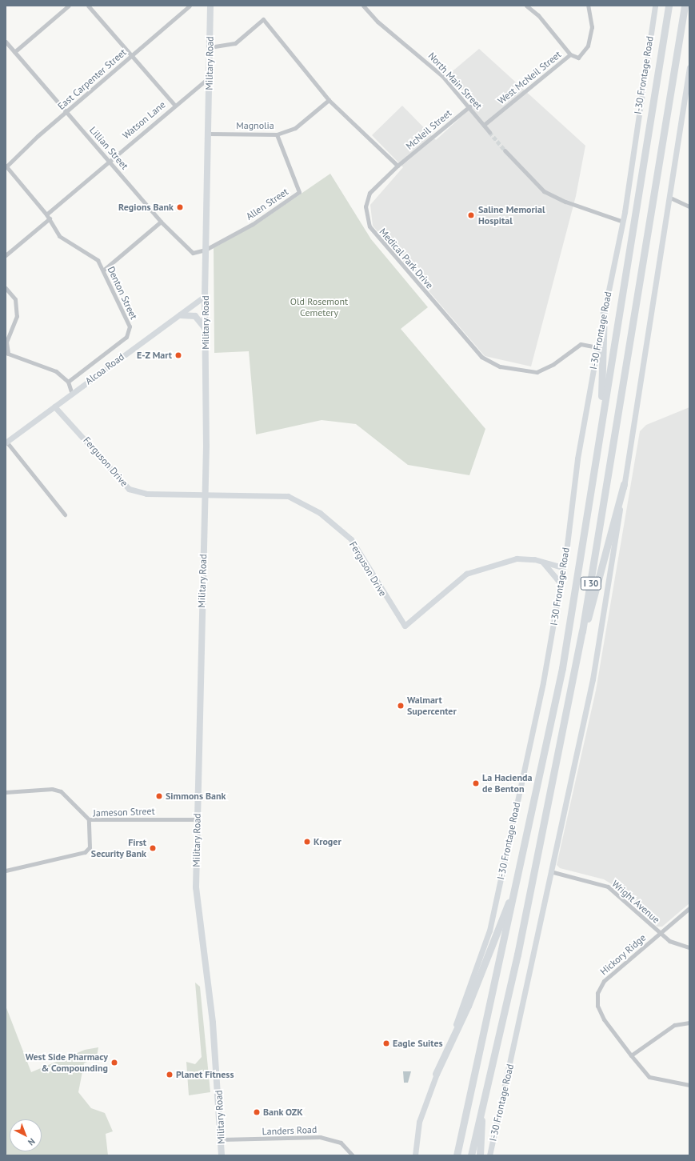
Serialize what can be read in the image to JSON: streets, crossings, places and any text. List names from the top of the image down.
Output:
{
  "streets": {
    "highway": ["I 30"],
    "main road": [
      "Military Road",
      "I-30 Frontage Road",
      "Alcoa Road",
      "Ferguson Drive"
    ],
    "street": [
      "West McNeil Street",
      "East Carpenter Street",
      "North Main Street",
      "Watson Lane",
      "Magnolia",
      "McNeil Street",
      "Lillian Street",
      "Allen Street",
      "Medical Park Drive",
      "Denton Street",
      "Jameson Street",
      "Wright Avenue",
      "Hickory Ridge",
      "Landers Road"
    ]
  },
  "crossings": [
    ["Military Road", "Watson Lane"],
    ["Military Road", "Magnolia"],
    ["Military Road", "Lillian Street"],
    ["Military Road", "Allen Street"],
    ["Military Road", "Alcoa Road"],
    ["Military Road", "Ferguson Drive"],
    ["Military Road", "Jameson Street"],
    ["Military Road", "Landers Road"],
    ["I-30 Frontage Road", "Medical Park Drive"],
    ["I-30 Frontage Road", "Ferguson Drive"],
    ["I-30 Frontage Road", "Wright Avenue"],
    ["West McNeil Street", "North Main Street"],
    ["East Carpenter Street", "Lillian Street"],
    ["East Carpenter Street", "Denton Street"],
    ["North Main Street", "McNeil Street"],
    ["Watson Lane", "Lillian Street"],
    ["Watson Lane", "Denton Street"],
    ["Magnolia", "Allen Street"],
    ["McNeil Street", "Medical Park Drive"],
    ["Lillian Street", "Allen Street"],
    ["Alcoa Road", "Ferguson Drive"],
    ["Wright Avenue", "Hickory Ridge"]
  ],
  "parks": ["Old Rosemont Cemetery"],
  "places": [
    "Regions Bank",
    "Saline Memorial Hospital",
    "E-Z Mart",
    "Walmart Supercenter",
    "La Hacienda de Benton",
    "Simmons Bank",
    "Kroger",
    "First Security Bank",
    "Eagle Suites",
    "West Side Pharmacy & Compounding",
    "Planet Fitness",
    "Bank OZK"
  ],
  "north": "bottom right"
}
